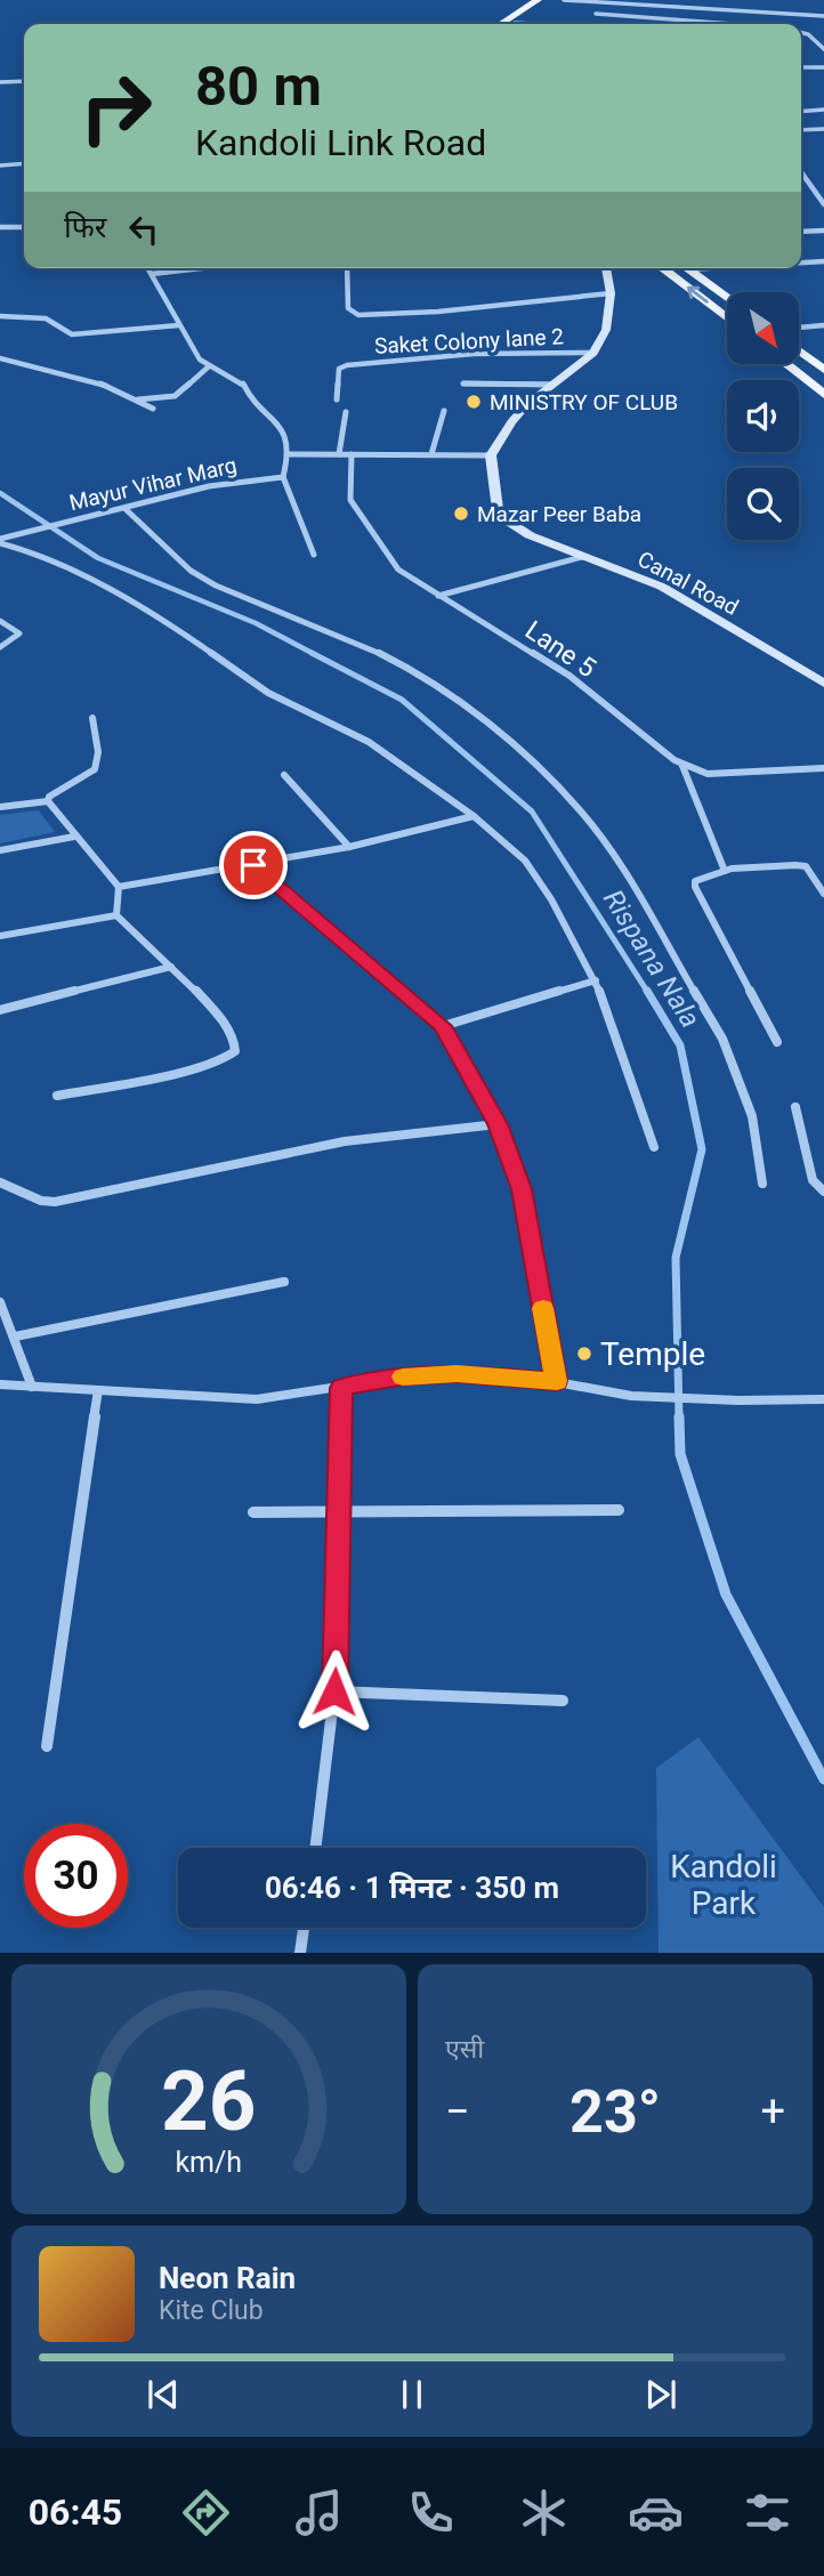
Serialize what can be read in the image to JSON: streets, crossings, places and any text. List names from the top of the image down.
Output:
{
  "streets": {
    "street": [
      "Saket Colony lane 2",
      "Mayur Vihar Marg",
      "Canal Road",
      "Lane 5"
    ]
  },
  "water": ["Rispana Nala"],
  "parks": ["Kandoli Park"],
  "places": ["MINISTRY OF CLUB", "Mazar Peer Baba", "Temple"],
  "north": "bottom right",
  "page": {
    "turn": ["80 m", "Kandoli Link Road"],
    "then": "फिर",
    "limit": "30",
    "trip": "06:46 · 1 मिनट · 350 m",
    "tile": "एसी",
    "heat": ["−", "23°", "+"],
    "song": ["Neon Rain", "Kite Club"],
    "tabs": "06:45",
    "gauge": ["26", "km/h"]
  }
}
